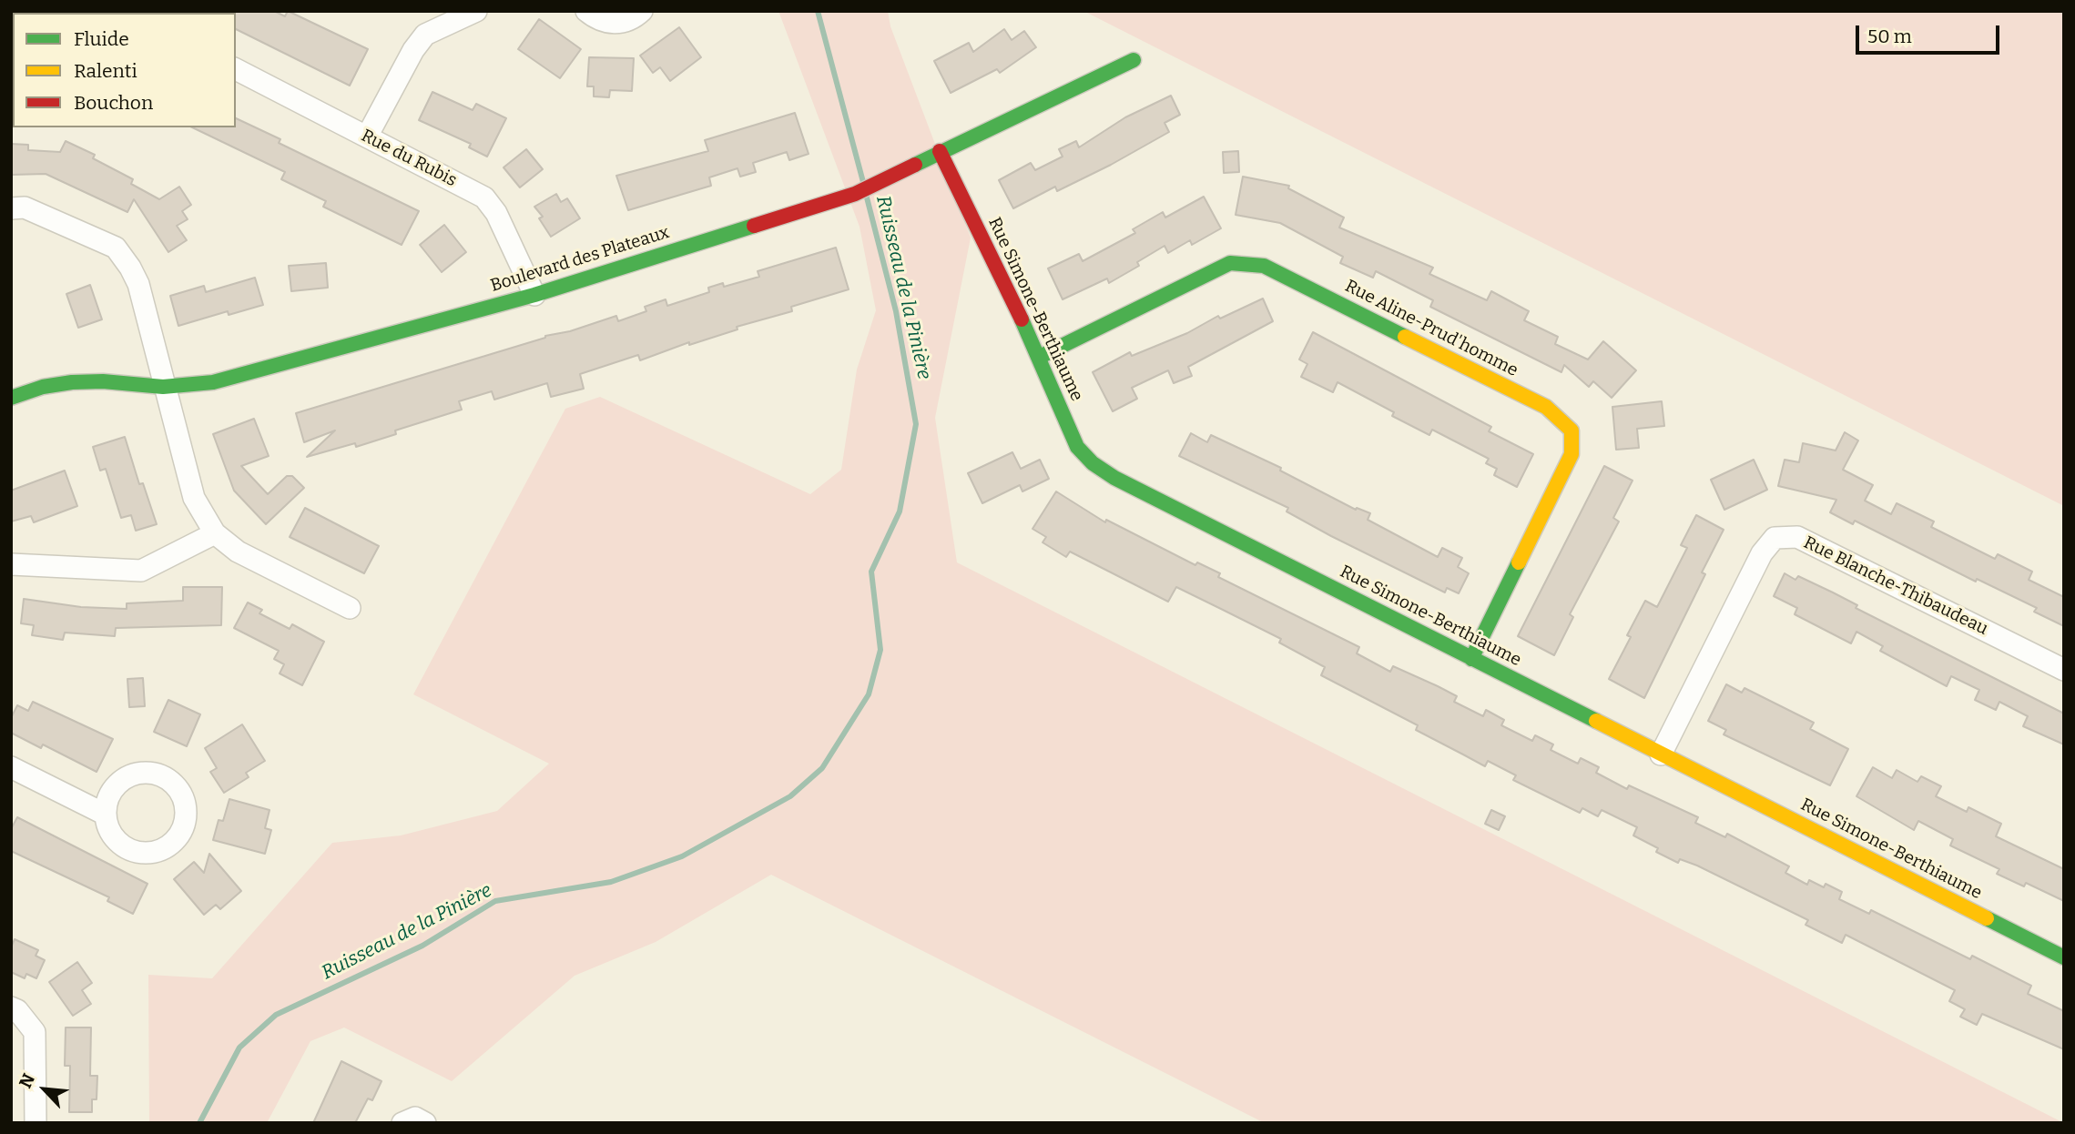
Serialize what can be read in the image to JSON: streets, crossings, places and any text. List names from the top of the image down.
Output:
{
  "streets": {
    "street": [
      "Rue du Rubis",
      "Boulevard des Plateaux",
      "Rue Simone-Berthiaume",
      "Rue Aline-Prud'homme",
      "Rue Blanche-Thibaudeau"
    ]
  },
  "crossings": [
    ["Rue du Rubis", "Boulevard des Plateaux"],
    ["Boulevard des Plateaux", "Rue Simone-Berthiaume"],
    ["Rue Simone-Berthiaume", "Rue Aline-Prud'homme"],
    ["Rue Simone-Berthiaume", "Rue Blanche-Thibaudeau"]
  ],
  "water": ["Ruisseau de la Pinière"],
  "legend": ["Fluide", "Ralenti", "Bouchon"],
  "scale_bar": "50 m",
  "north": "top left"
}
